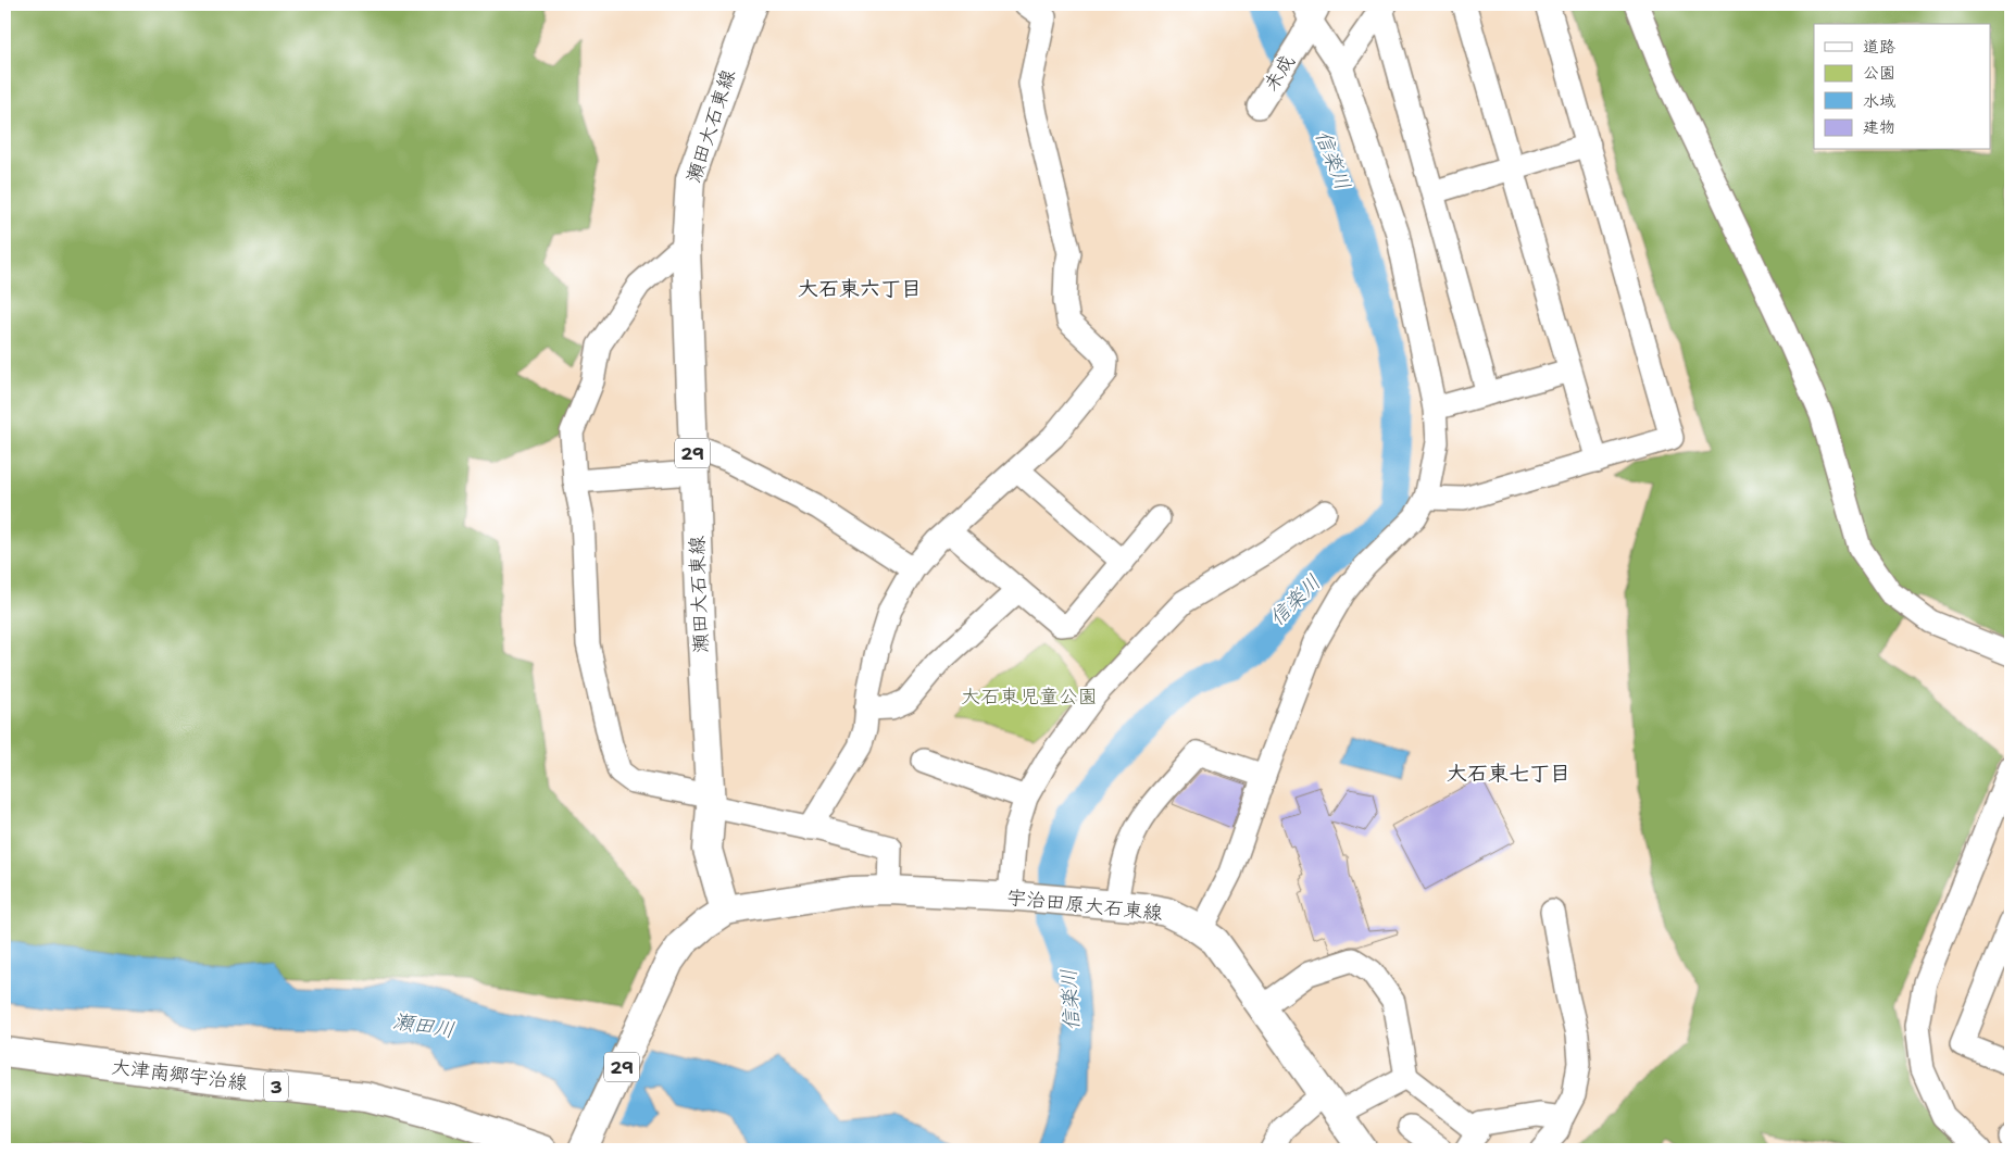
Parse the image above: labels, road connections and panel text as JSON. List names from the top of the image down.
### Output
{
  "streets": {
    "main road": [
      "瀬田大石東線",
      "29",
      "宇治田原大石東線",
      "大津南郷宇治線",
      "3"
    ],
    "street": ["未成"]
  },
  "crossings": [
    ["瀬田大石東線", "29"],
    ["瀬田大石東線", "宇治田原大石東線"],
    ["29", "宇治田原大石東線"]
  ],
  "districts": ["大石東六丁目", "大石東七丁目"],
  "water": ["信楽川", "瀬田川"],
  "parks": ["大石東児童公園"],
  "legend": [
    "道路",
    "公園",
    "水域",
    "建物"
  ]
}
